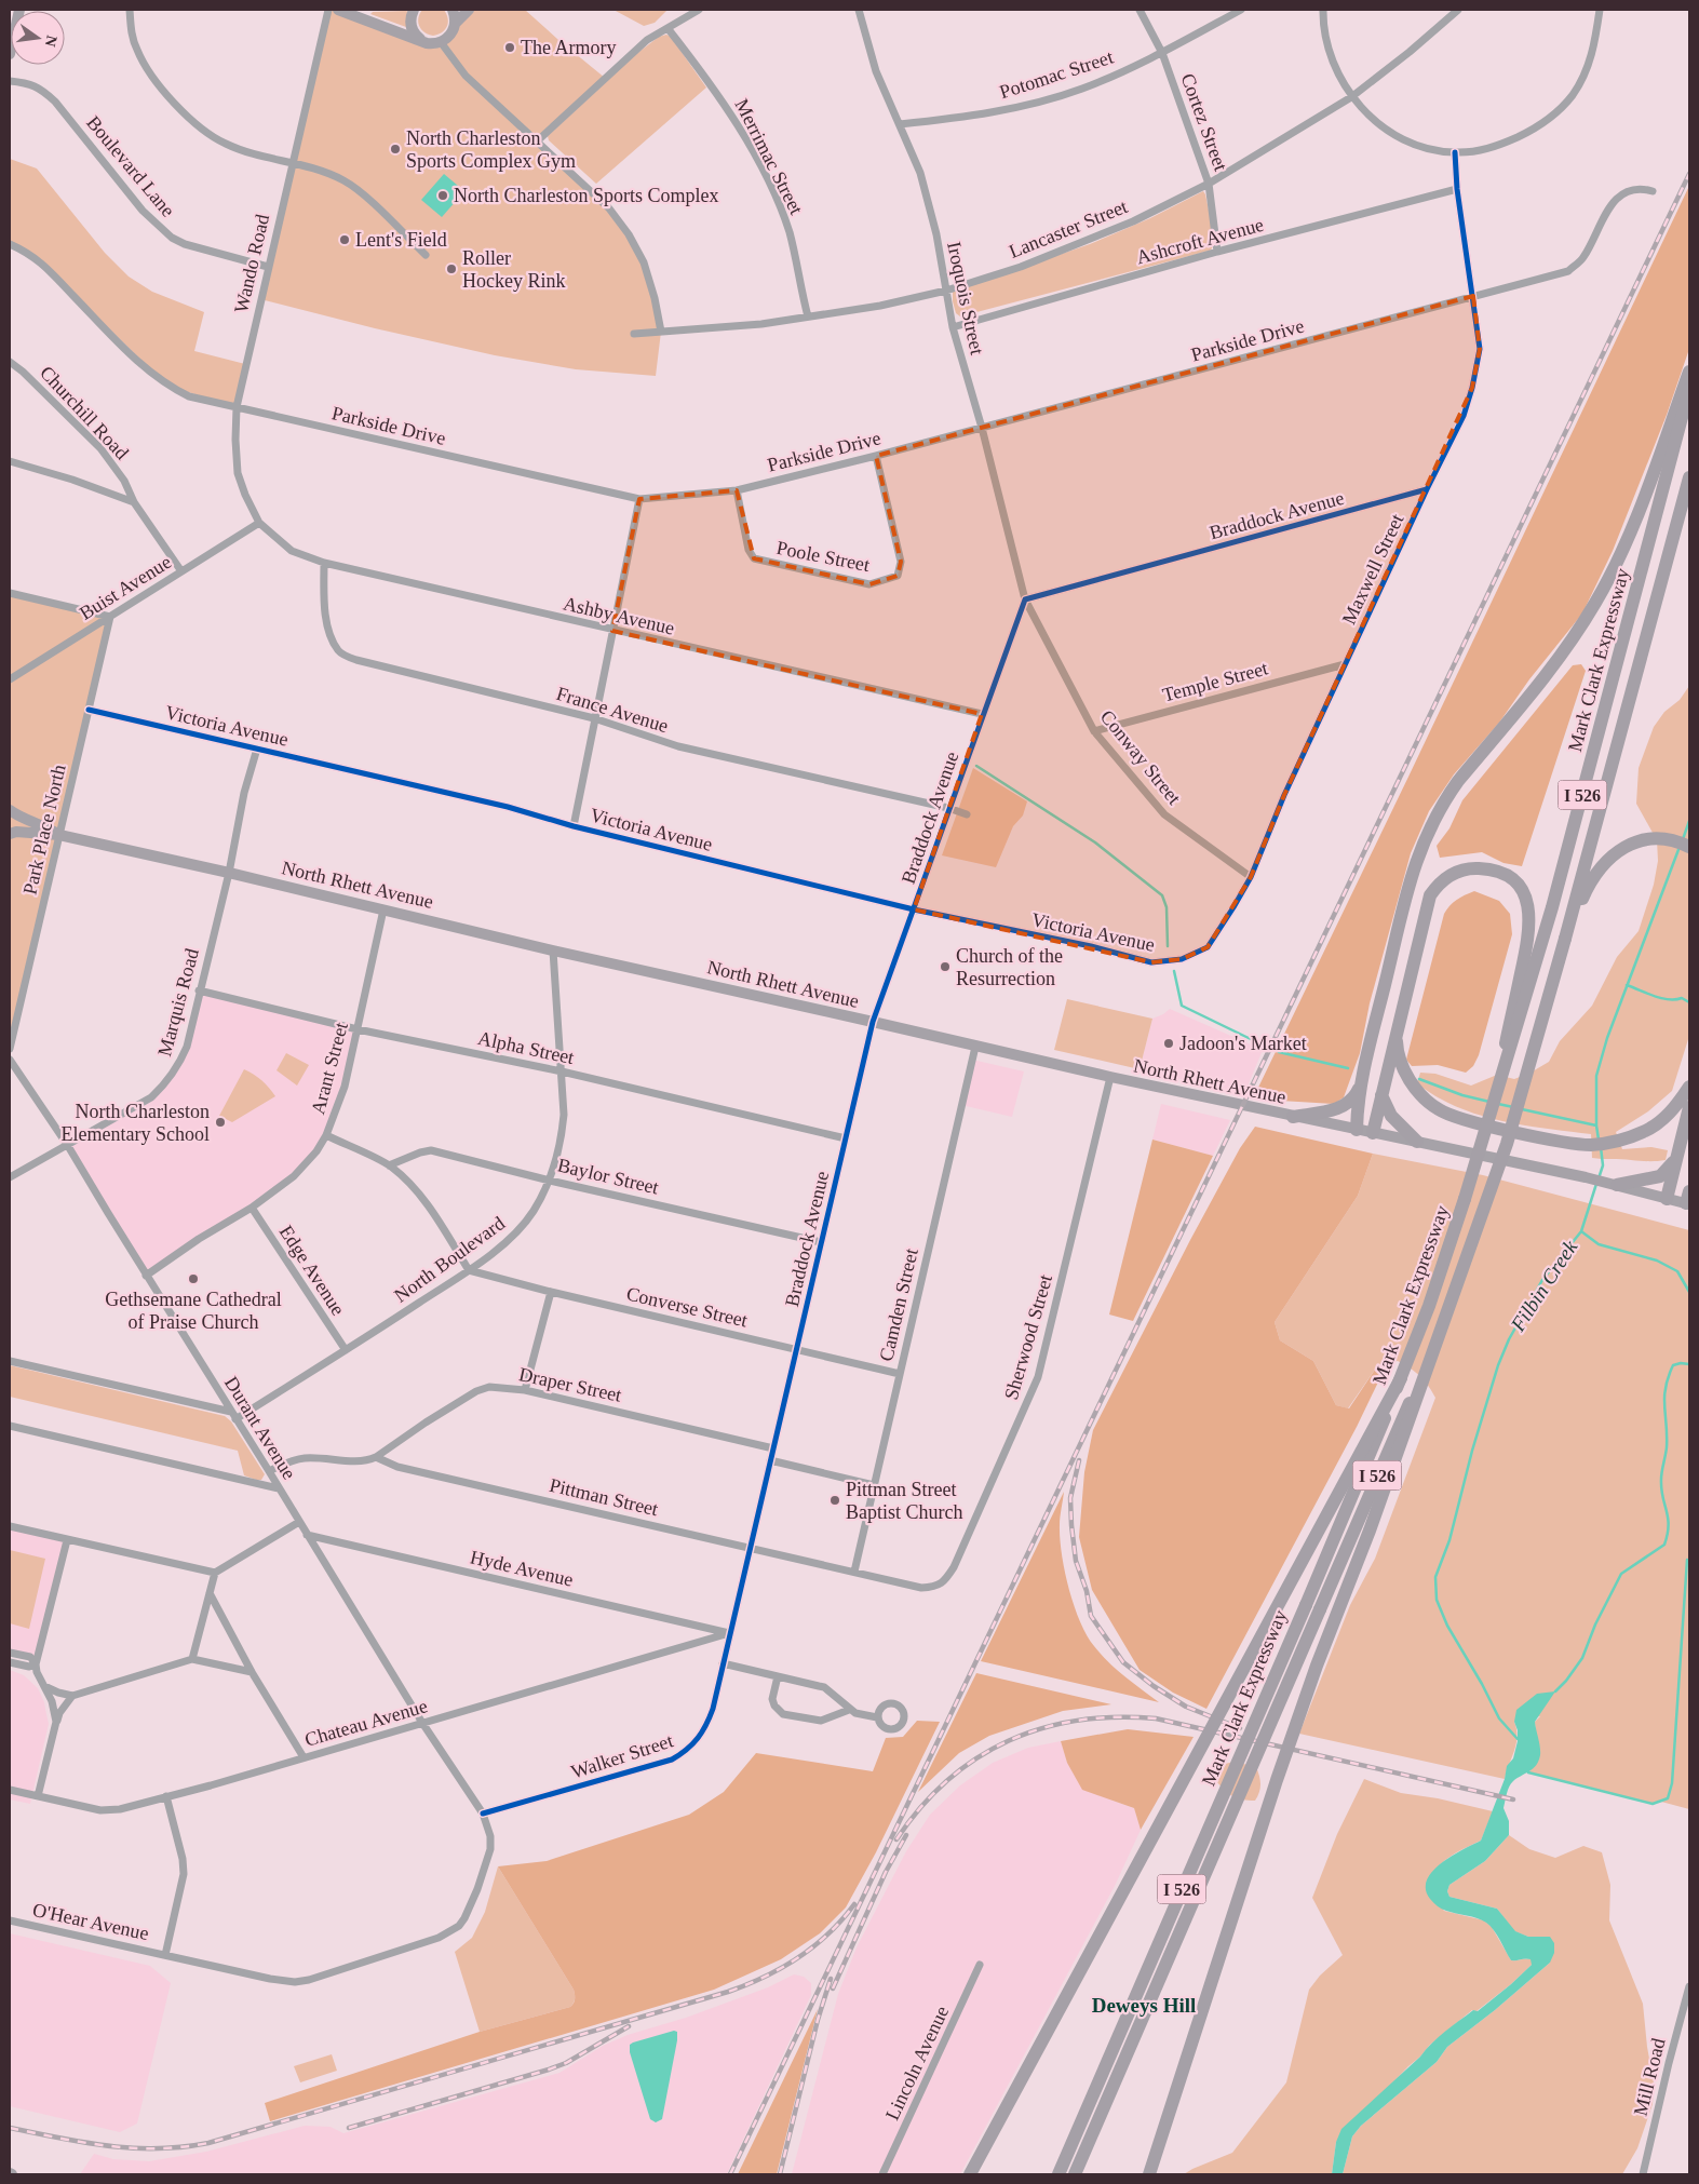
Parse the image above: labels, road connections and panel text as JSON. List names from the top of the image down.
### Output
{
  "streets": {
    "highway": ["Mark Clark Expressway", "I 526"],
    "main road": ["North Rhett Avenue"],
    "street": [
      "Potomac Street",
      "Cortez Street",
      "Merrimac Street",
      "Boulevard Lane",
      "Lancaster Street",
      "Ashcroft Avenue",
      "Wando Road",
      "Iroquois Street",
      "Parkside Drive",
      "Churchill Road",
      "Braddock Avenue",
      "Poole Street",
      "Maxwell Street",
      "Buist Avenue",
      "Ashby Avenue",
      "Temple Street",
      "France Avenue",
      "Victoria Avenue",
      "Conway Street",
      "Park Place North",
      "Marquis Road",
      "Alpha Street",
      "Arant Street",
      "Baylor Street",
      "North Boulevard",
      "Edge Avenue",
      "Camden Street",
      "Converse Street",
      "Sherwood Street",
      "Draper Street",
      "Durant Avenue",
      "Pittman Street",
      "Hyde Avenue",
      "Chateau Avenue",
      "Walker Street",
      "O'Hear Avenue",
      "Lincoln Avenue",
      "Mill Road"
    ]
  },
  "crossings": [
    ["Potomac Street", "Cortez Street"],
    ["Potomac Street", "Iroquois Street"],
    ["Cortez Street", "Lancaster Street"],
    ["Cortez Street", "Ashcroft Avenue"],
    ["Merrimac Street", "Lancaster Street"],
    ["Boulevard Lane", "Wando Road"],
    ["Lancaster Street", "Iroquois Street"],
    ["Ashcroft Avenue", "Iroquois Street"],
    ["Ashcroft Avenue", "Maxwell Street"],
    ["Wando Road", "Parkside Drive"],
    ["Wando Road", "Buist Avenue"],
    ["Wando Road", "Ashby Avenue"],
    ["Iroquois Street", "Parkside Drive"],
    ["Iroquois Street", "Braddock Avenue"],
    ["Iroquois Street", "Conway Street"],
    ["Parkside Drive", "Poole Street"],
    ["Parkside Drive", "Maxwell Street"],
    ["Churchill Road", "Buist Avenue"],
    ["Braddock Avenue", "Maxwell Street"],
    ["Braddock Avenue", "Ashby Avenue"],
    ["Braddock Avenue", "France Avenue"],
    ["Braddock Avenue", "Victoria Avenue"],
    ["Braddock Avenue", "Conway Street"],
    ["Braddock Avenue", "North Rhett Avenue"],
    ["Braddock Avenue", "Alpha Street"],
    ["Braddock Avenue", "Baylor Street"],
    ["Braddock Avenue", "Converse Street"],
    ["Braddock Avenue", "Draper Street"],
    ["Braddock Avenue", "Pittman Street"],
    ["Braddock Avenue", "Walker Street"],
    ["Maxwell Street", "Temple Street"],
    ["Maxwell Street", "Victoria Avenue"],
    ["Maxwell Street", "Conway Street"],
    ["Buist Avenue", "Ashby Avenue"],
    ["Buist Avenue", "Park Place North"],
    ["Ashby Avenue", "France Avenue"],
    ["Temple Street", "Conway Street"],
    ["Victoria Avenue", "Park Place North"],
    ["Victoria Avenue", "Marquis Road"],
    ["Park Place North", "North Rhett Avenue"],
    ["North Rhett Avenue", "Marquis Road"],
    ["North Rhett Avenue", "Arant Street"],
    ["North Rhett Avenue", "North Boulevard"],
    ["North Rhett Avenue", "Camden Street"],
    ["North Rhett Avenue", "Sherwood Street"],
    ["Marquis Road", "Alpha Street"],
    ["Marquis Road", "Durant Avenue"],
    ["Alpha Street", "Arant Street"],
    ["Alpha Street", "North Boulevard"],
    ["Arant Street", "Edge Avenue"],
    ["Arant Street", "Durant Avenue"],
    ["Baylor Street", "North Boulevard"],
    ["North Boulevard", "Edge Avenue"],
    ["North Boulevard", "Converse Street"],
    ["North Boulevard", "Durant Avenue"],
    ["Camden Street", "Converse Street"],
    ["Camden Street", "Pittman Street"],
    ["Sherwood Street", "Pittman Street"],
    ["Draper Street", "Pittman Street"],
    ["Durant Avenue", "Hyde Avenue"],
    ["Durant Avenue", "Chateau Avenue"],
    ["Durant Avenue", "Walker Street"],
    ["Durant Avenue", "O'Hear Avenue"],
    ["Hyde Avenue", "Chateau Avenue"],
    ["Hyde Avenue", "Walker Street"],
    ["Chateau Avenue", "Walker Street"],
    ["Walker Street", "O'Hear Avenue"]
  ],
  "districts": ["Deweys Hill"],
  "water": ["Filbin Creek"],
  "places": [
    "The Armory",
    "North Charleston Sports Complex Gym",
    "North Charleston Sports Complex",
    "Lent's Field",
    "Roller Hockey Rink",
    "Church of the Resurrection",
    "Jadoon's Market",
    "North Charleston Elementary School",
    "Gethsemane Cathedral of Praise Church",
    "Pittman Street Baptist Church"
  ],
  "north": "right"
}
